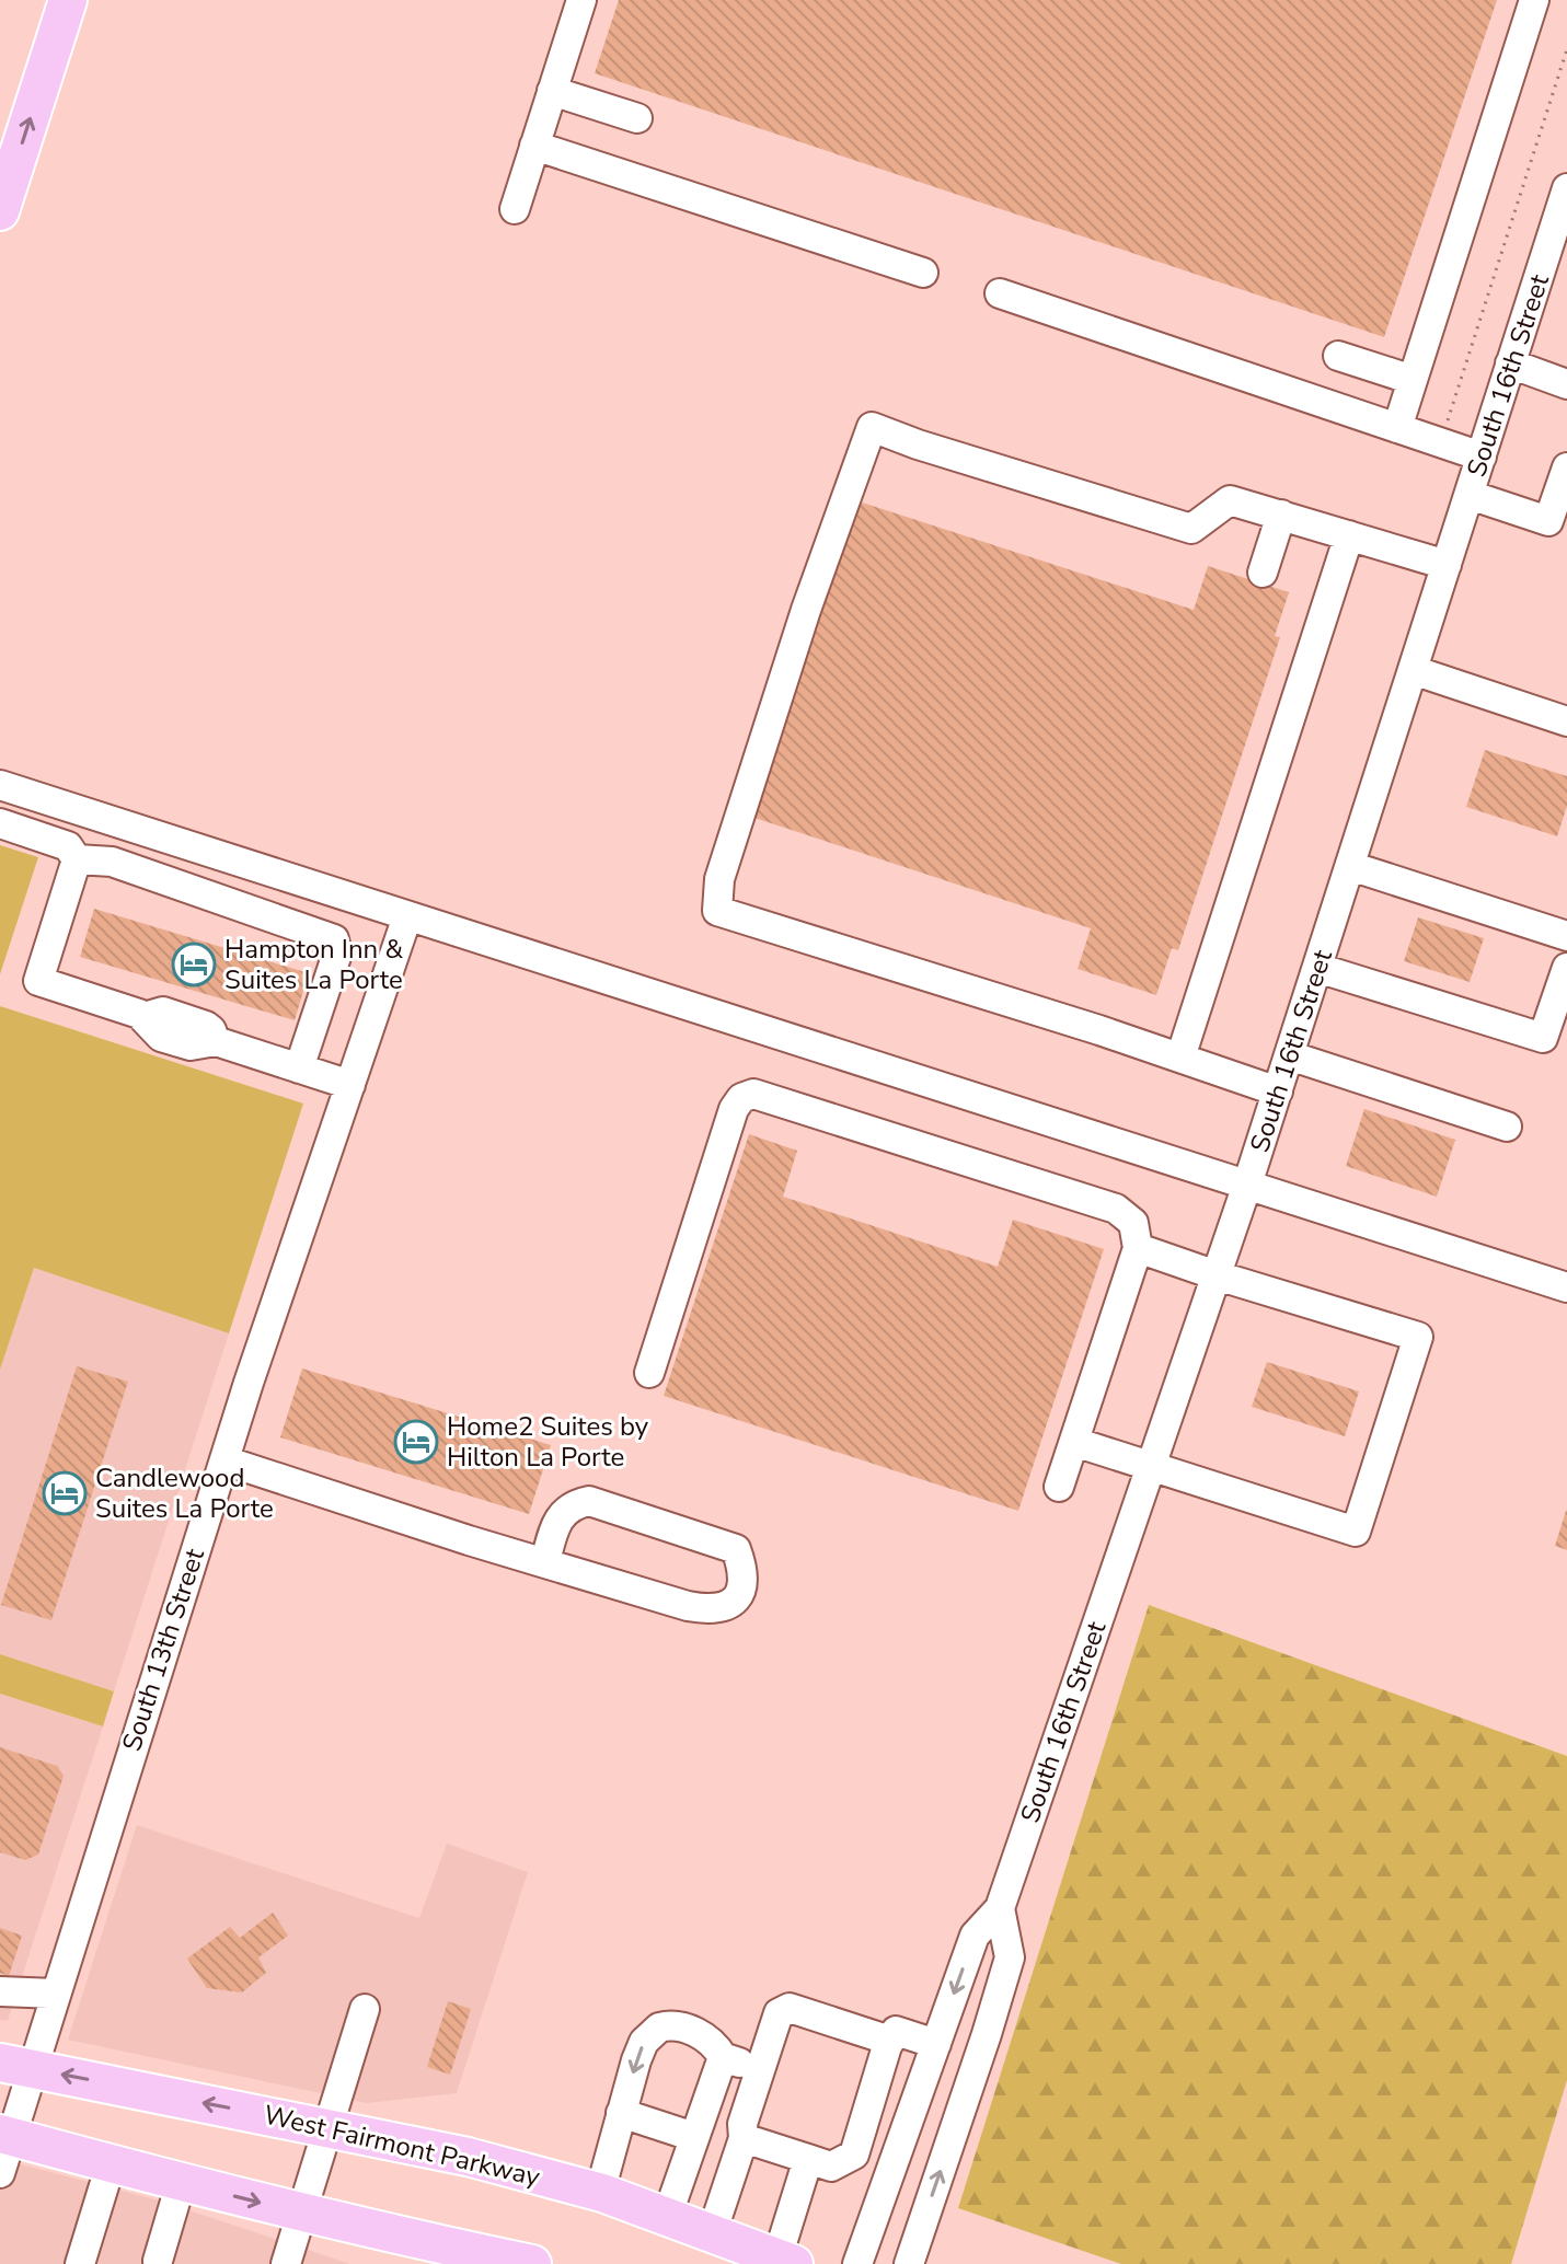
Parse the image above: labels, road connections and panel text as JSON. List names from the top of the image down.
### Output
{
  "streets": {
    "main road": ["West Fairmont Parkway"],
    "street": ["South 16th Street", "South 13th Street"]
  },
  "crossings": [
    ["South 13th Street", "West Fairmont Parkway"]
  ],
  "places": {
    "hotel": ["Hampton Inn & Suites La Porte", "Home2 Suites by Hilton La Porte", "Candlewood Suites La Porte"]
  }
}
